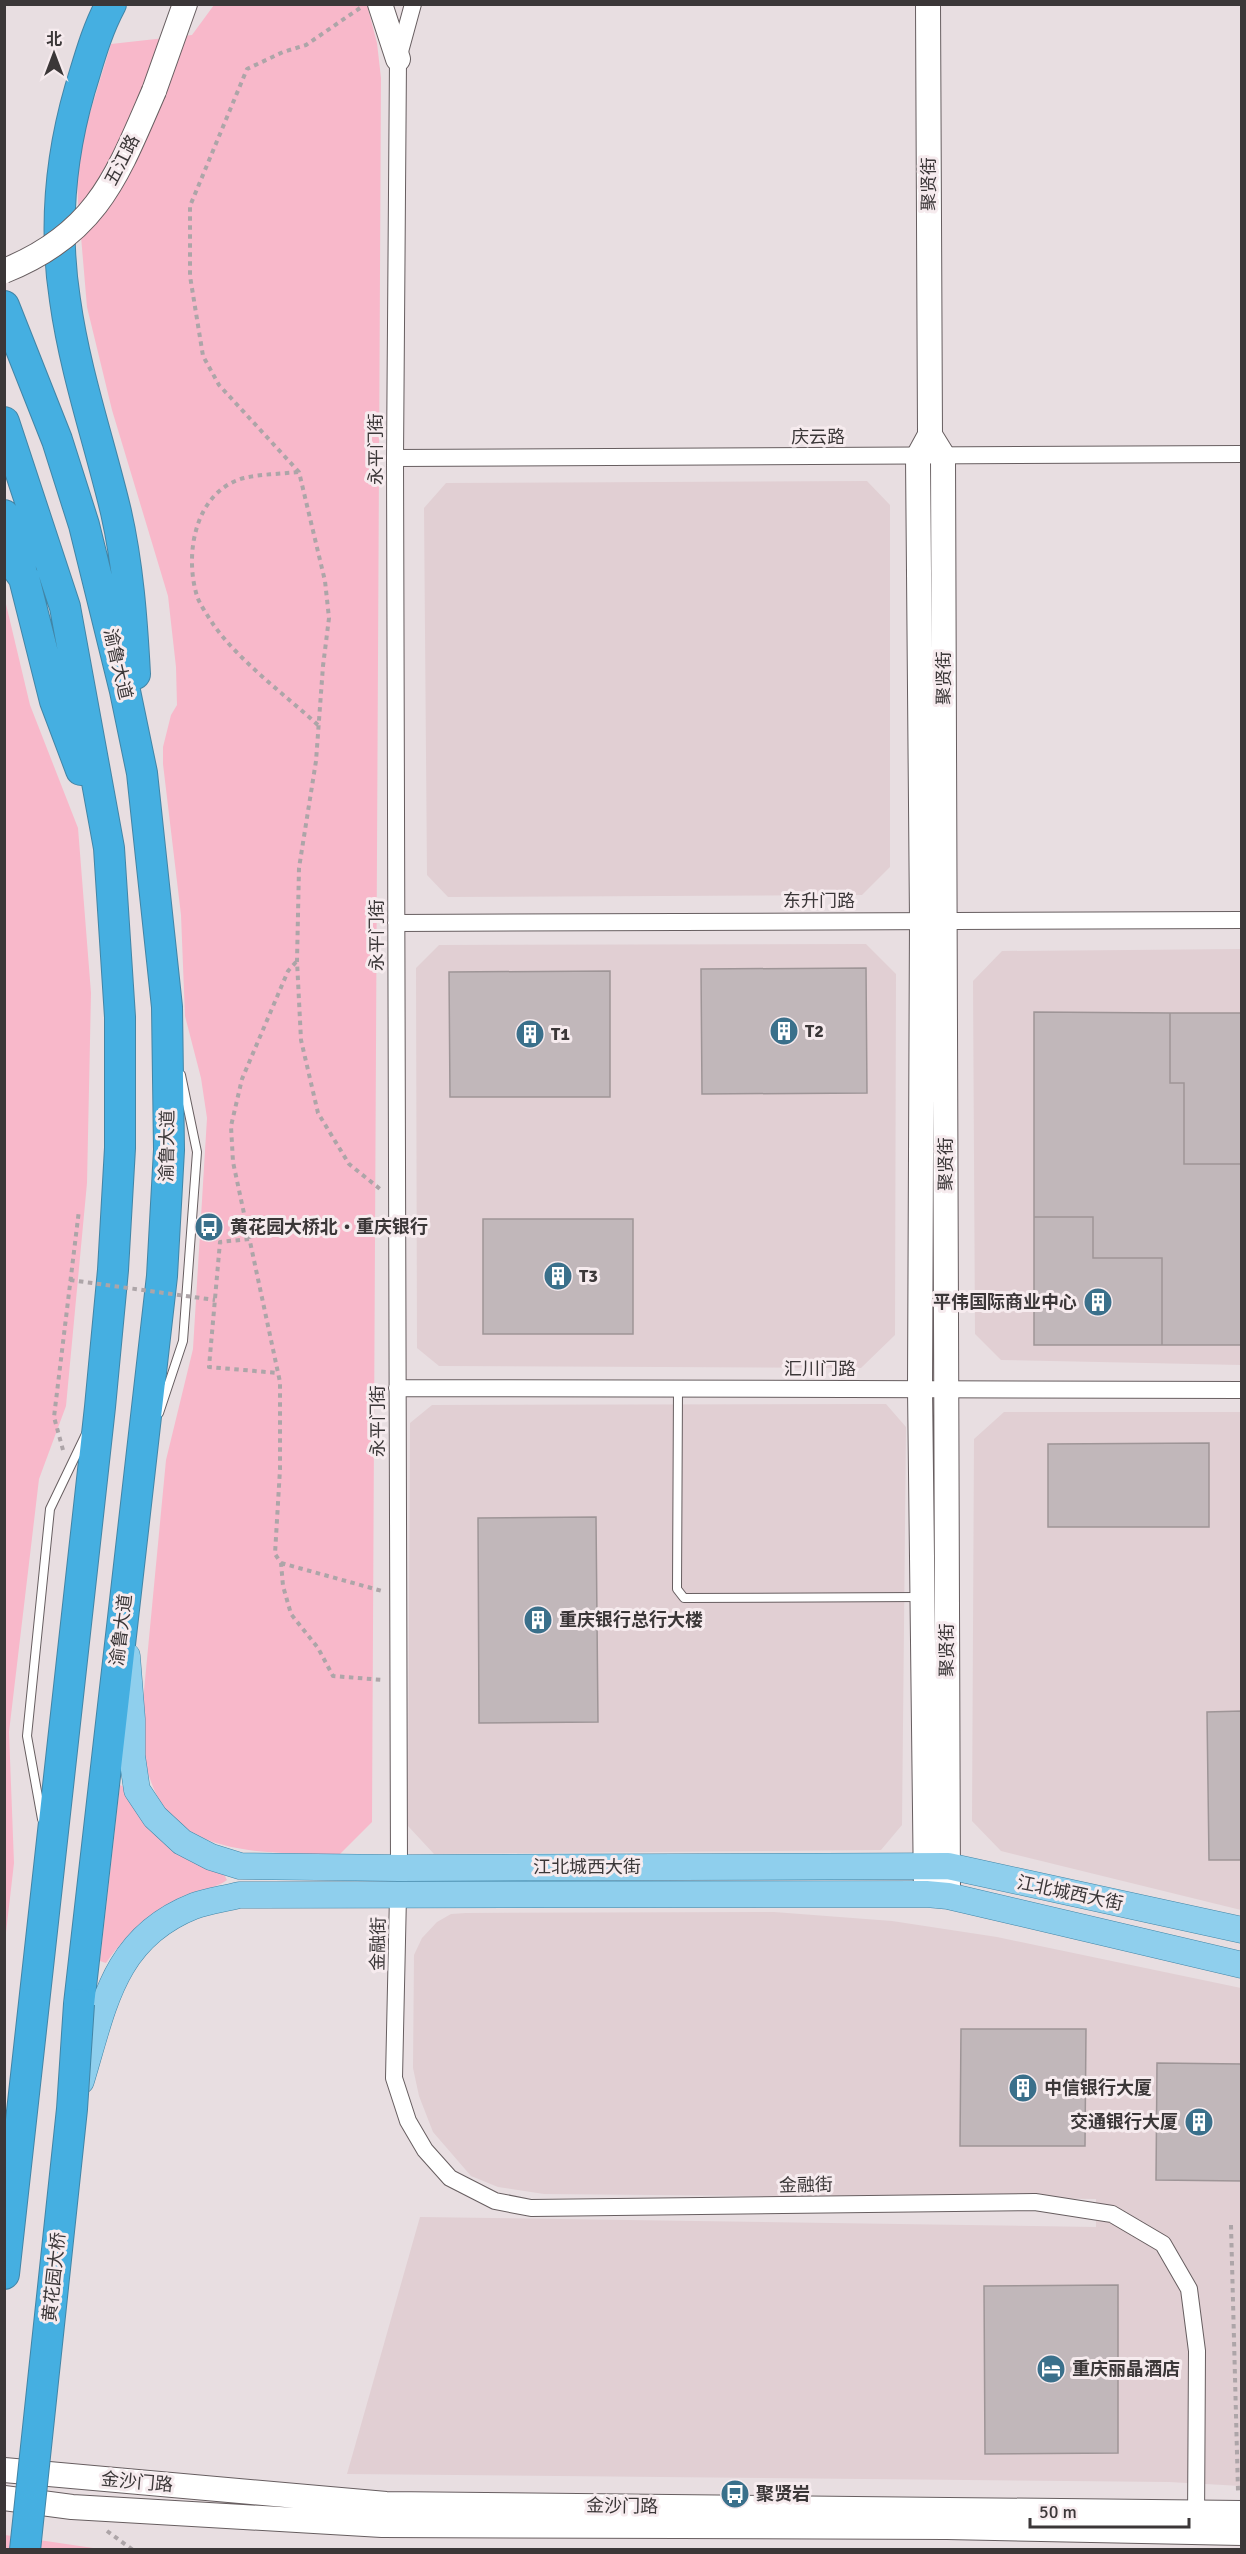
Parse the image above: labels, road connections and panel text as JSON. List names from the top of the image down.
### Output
{
  "streets": {
    "highway": ["渝鲁大道", "黄花园大桥"],
    "main road": ["江北城西大街"],
    "street": [
      "五江路",
      "聚贤街",
      "庆云路",
      "永平门街",
      "东升门路",
      "汇川门路",
      "金融街",
      "金沙门路"
    ]
  },
  "crossings": [
    ["聚贤街", "庆云路"],
    ["聚贤街", "东升门路"],
    ["聚贤街", "汇川门路"],
    ["聚贤街", "江北城西大街"],
    ["庆云路", "永平门街"],
    ["永平门街", "东升门路"],
    ["永平门街", "汇川门路"],
    ["永平门街", "江北城西大街"],
    ["渝鲁大道", "江北城西大街"],
    ["渝鲁大道", "黄花园大桥"],
    ["江北城西大街", "金融街"],
    ["江北城西大街", "黄花园大桥"],
    ["金融街", "金沙门路"]
  ],
  "places": {
    "building": [
      "T2",
      "T1",
      "T3",
      "平伟国际商业中心",
      "重庆银行总行大楼",
      "中信银行大厦",
      "交通银行大厦"
    ],
    "bus stop": ["黄花园大桥北‧重庆银行", "聚贤岩"],
    "hotel": ["重庆丽晶酒店"]
  },
  "scale_bar": "50 m",
  "north": "top"
}
